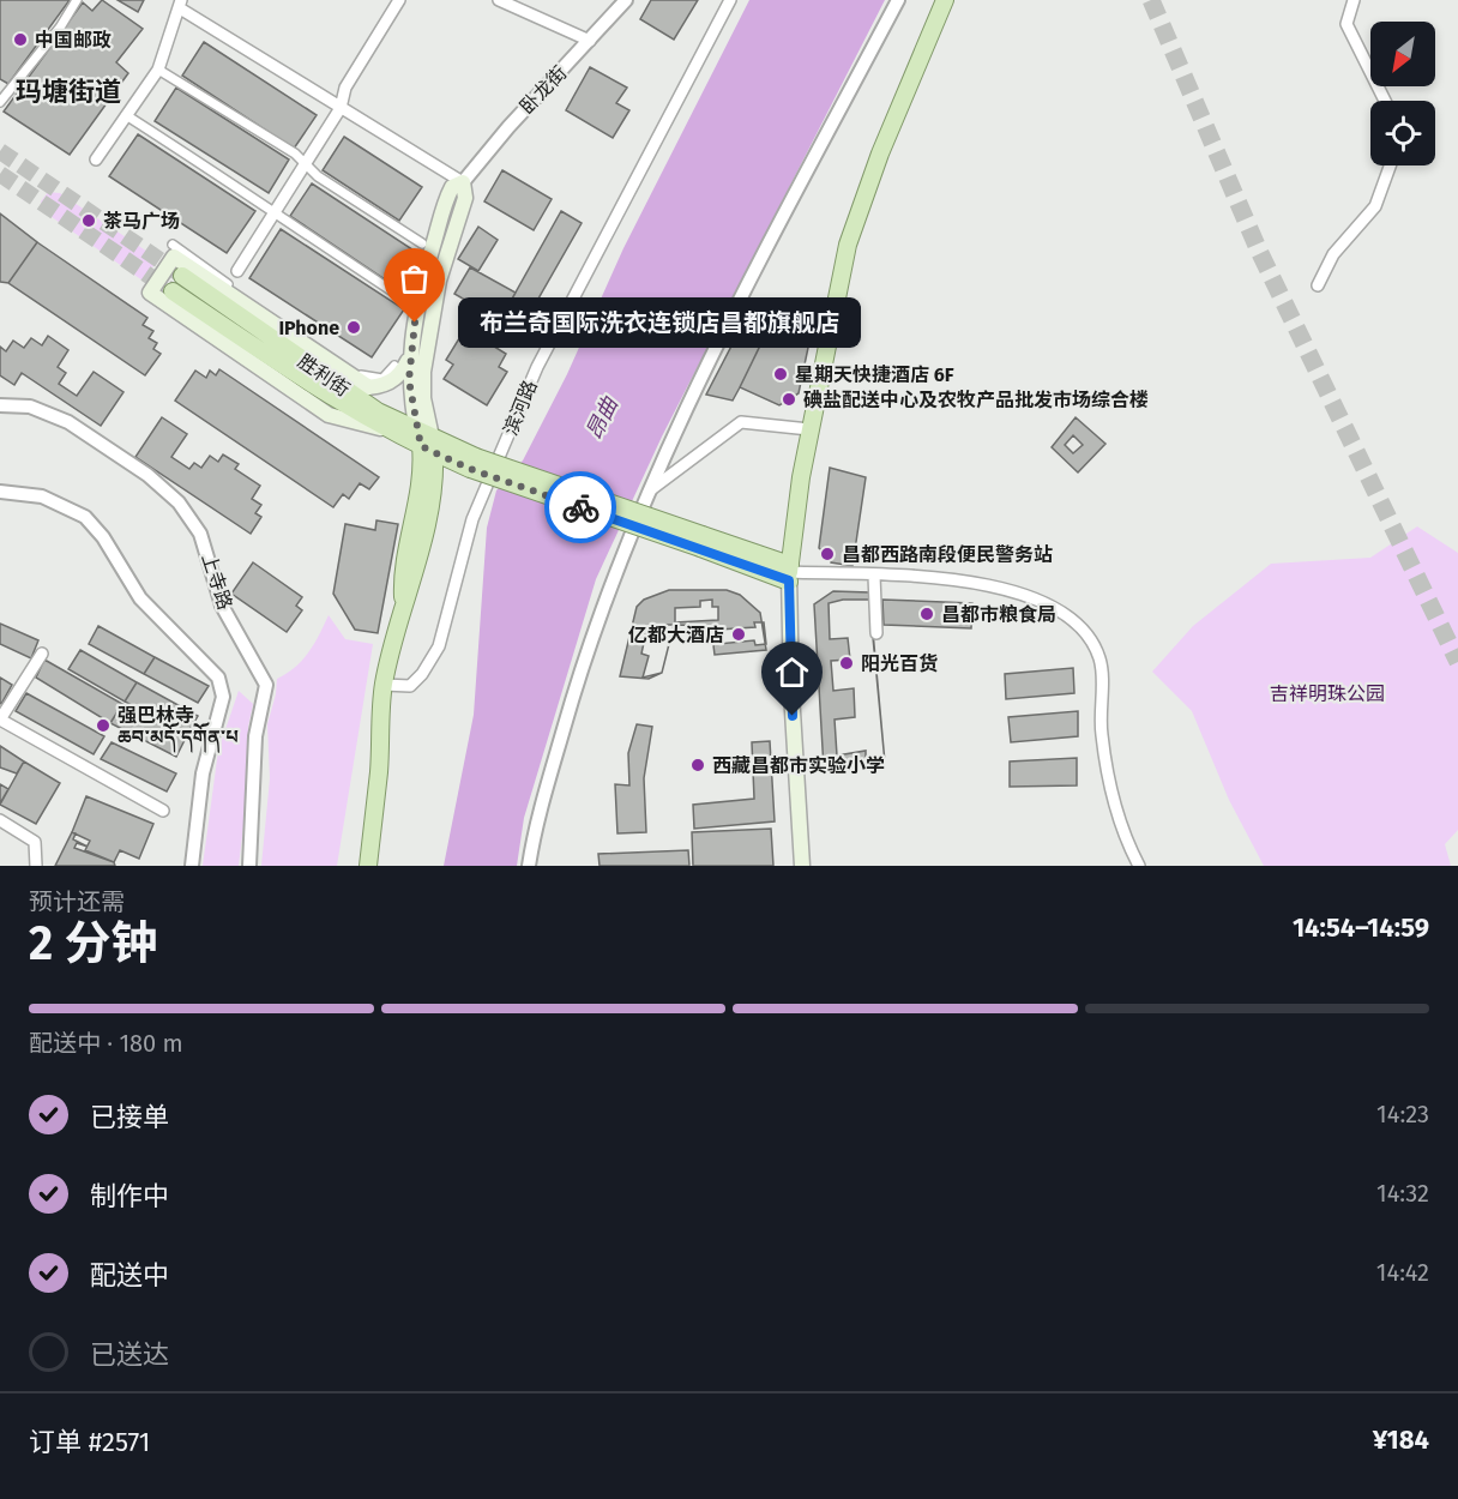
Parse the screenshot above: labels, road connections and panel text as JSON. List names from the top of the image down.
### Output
{
  "streets": {
    "main road": ["卧龙街", "胜利街"],
    "street": ["滨河路", "上寺路"]
  },
  "crossings": [
    ["卧龙街", "胜利街"]
  ],
  "districts": ["玛塘街道"],
  "water": ["昂曲"],
  "parks": ["吉祥明珠公园"],
  "places": [
    "中国邮政",
    "茶马广场",
    "布兰奇国际洗衣连锁店昌都旗舰店",
    "IPhone",
    "星期天快捷酒店 6F",
    "碘盐配送中心及农牧产品批发市场综合楼",
    "昌都西路南段便民警务站",
    "昌都市粮食局",
    "亿都大酒店",
    "阳光百货",
    "强巴林寺 ཆབ་མདོ་དགོན་པ",
    "西藏昌都市实验小学"
  ],
  "north": "bottom left",
  "page": {
    "bubble": "布兰奇国际洗衣连锁店昌都旗舰店",
    "heading": ["2 分钟", "预计还需", "14:54–14:59"],
    "panel": ["订单 #2571", "¥184"],
    "bar": "配送中 · 180 m",
    "list": [
      ["已接单", "14:23"],
      ["制作中", "14:32"],
      ["配送中", "14:42"],
      "已送达"
    ]
  }
}
